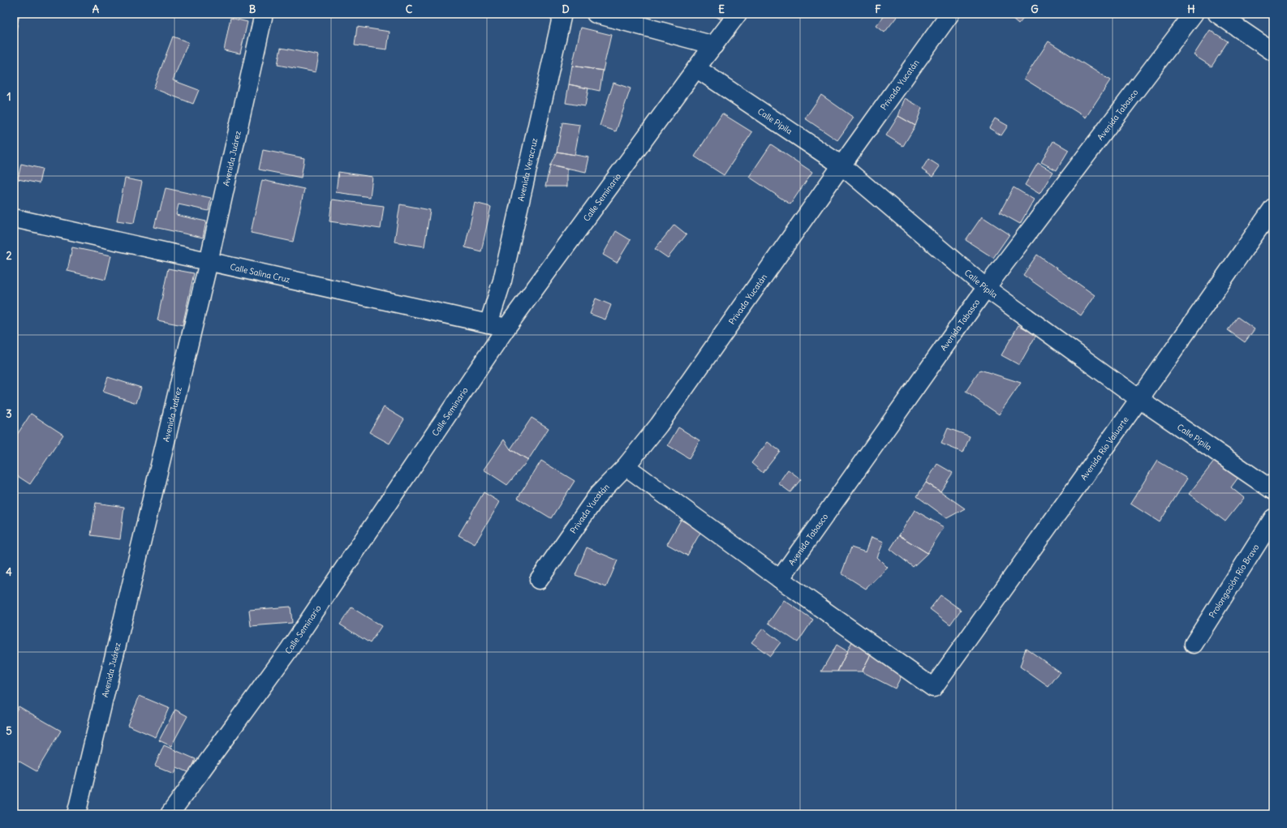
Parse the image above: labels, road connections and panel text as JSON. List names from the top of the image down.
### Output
{
  "streets": {
    "street": [
      "Privada Yucatán",
      "Avenida Tabasco",
      "Calle Pípila",
      "Avenida Juárez",
      "Avenida Veracruz",
      "Calle Seminario",
      "Calle Salina Cruz",
      "Avenida Río Valuarte",
      "Prolongación Río Bravo"
    ]
  },
  "crossings": [
    ["Privada Yucatán", "Calle Pípila"],
    ["Avenida Tabasco", "Calle Pípila"],
    ["Avenida Tabasco", "Avenida Río Valuarte"],
    ["Calle Pípila", "Calle Seminario"],
    ["Calle Pípila", "Avenida Río Valuarte"],
    ["Avenida Juárez", "Calle Salina Cruz"],
    ["Avenida Veracruz", "Calle Salina Cruz"],
    ["Calle Seminario", "Calle Salina Cruz"]
  ],
  "grid": {
    "columns": [
      "A",
      "B",
      "C",
      "D",
      "E",
      "F",
      "G",
      "H"
    ],
    "rows": [
      "1",
      "2",
      "3",
      "4",
      "5"
    ]
  }
}
